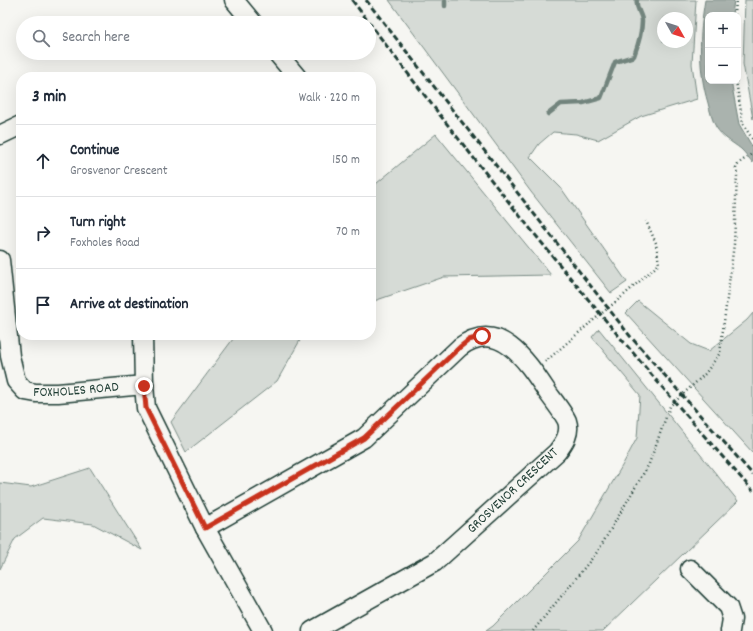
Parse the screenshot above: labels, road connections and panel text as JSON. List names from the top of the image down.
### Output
{
  "streets": {
    "street": ["FOXHOLES ROAD", "GROSVENOR CRESCENT"]
  },
  "north": "bottom right",
  "page": {
    "map_buttons": ["+", "−"],
    "search": "Search here",
    "heading": ["3 min", "Walk · 220 m"],
    "list": [
      ["Continue", "Grosvenor Crescent", "150 m"],
      ["Turn right", "Foxholes Road", "70 m"],
      "Arrive at destination"
    ]
  }
}
